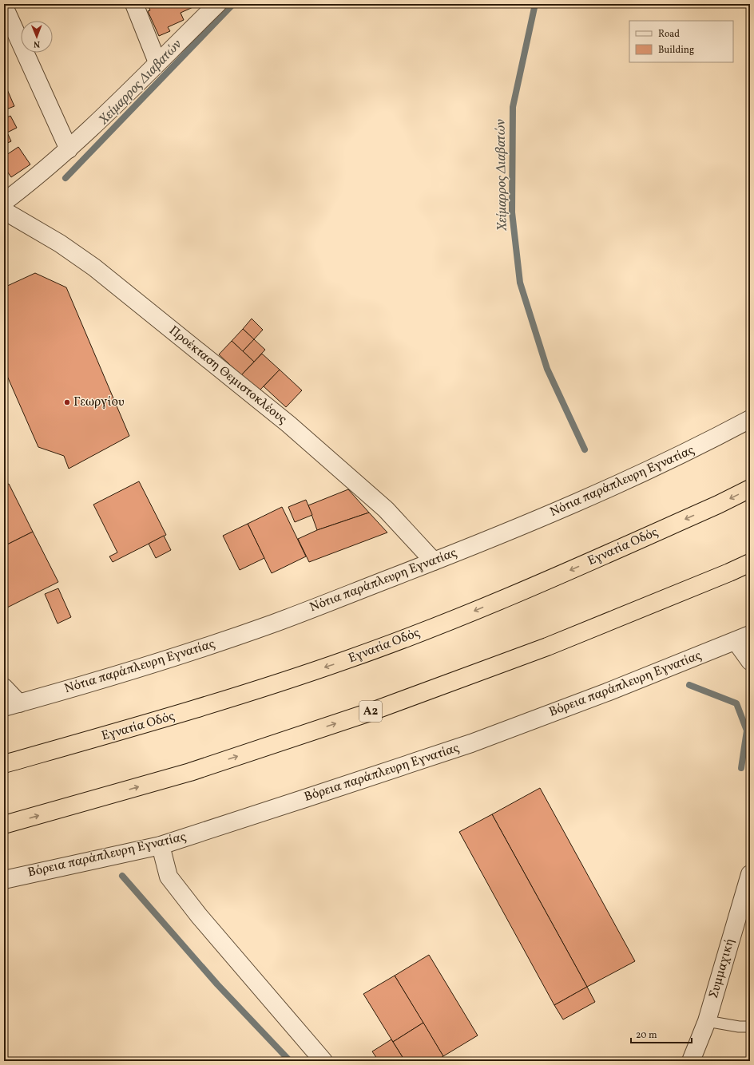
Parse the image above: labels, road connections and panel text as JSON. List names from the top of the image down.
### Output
{
  "streets": {
    "highway": ["Εγνατία Οδός", "Α2"],
    "street": [
      "Προέκταση Θεμιστοκλέους",
      "Νότια παράπλευρη Εγνατίας",
      "Βόρεια παράπλευρη Εγνατίας",
      "Συμμαχική"
    ]
  },
  "crossings": [
    ["Προέκταση Θεμιστοκλέους", "Νότια παράπλευρη Εγνατίας"]
  ],
  "water": ["Χείμαρρος Διαβατών"],
  "places": ["Γεωργίου"],
  "legend": ["Road", "Building"],
  "scale_bar": "20 m",
  "north": "bottom"
}
